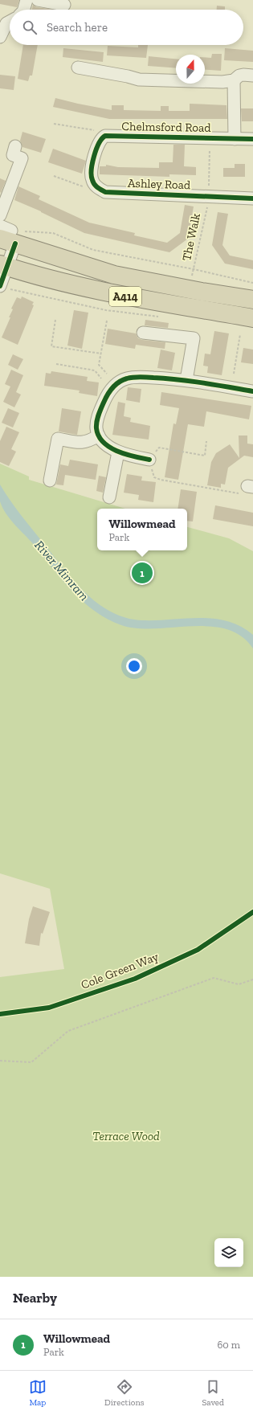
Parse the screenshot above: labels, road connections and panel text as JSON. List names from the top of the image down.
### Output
{
  "streets": {
    "highway": ["A414"],
    "street": ["Chelmsford Road", "Ashley Road"],
    "path": ["The Walk"],
    "cycle path": ["Cole Green Way"]
  },
  "crossings": [
    ["Chelmsford Road", "The Walk"],
    ["Ashley Road", "The Walk"]
  ],
  "water": ["River Mimram"],
  "parks": ["Terrace Wood"],
  "north": "top",
  "page": {
    "search": "Search here",
    "popup": ["Willowmead", "Park"],
    "pins": "1",
    "heading": "Nearby",
    "list": [
      {
        "mark": "1",
        "name": "Willowmead",
        "note": "Park",
        "value": "60 m"
      }
    ],
    "nav": ["Map", "Directions", "Saved"]
  }
}
